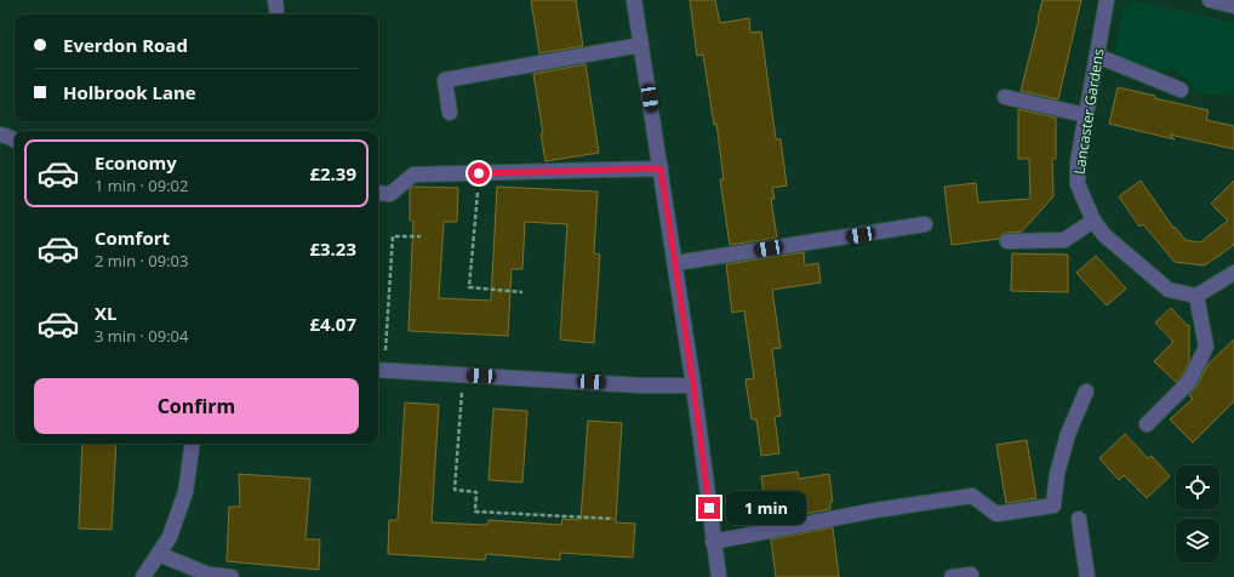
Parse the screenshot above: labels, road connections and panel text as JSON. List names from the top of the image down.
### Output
{
  "streets": {
    "street": ["Lancaster Gardens"]
  },
  "page": {
    "banner": ["Everdon Road", "Holbrook Lane"],
    "list": [
      {
        "name": "Economy",
        "note": "1 min · 09:02",
        "value": "£2.39"
      },
      {
        "name": "Comfort",
        "note": "2 min · 09:03",
        "value": "£3.23"
      },
      {
        "name": "XL",
        "note": "3 min · 09:04",
        "value": "£4.07"
      }
    ],
    "buttons": "Confirm",
    "bubble": "1 min"
  }
}
